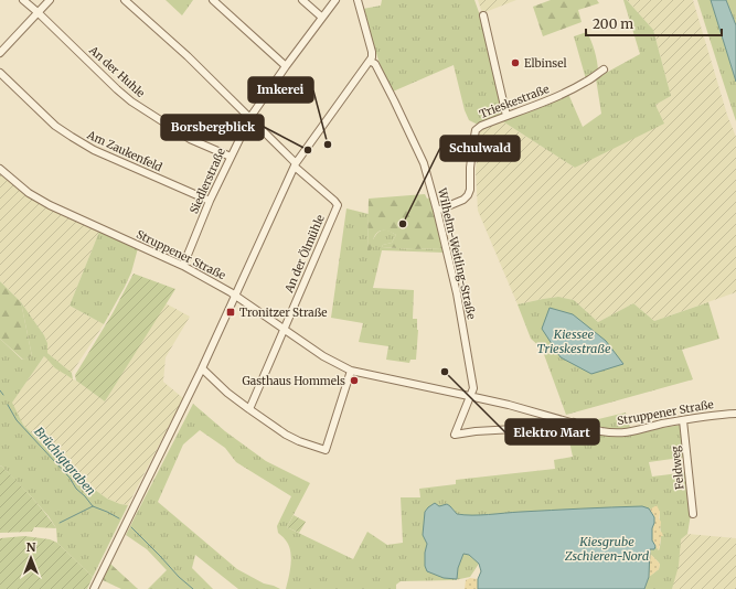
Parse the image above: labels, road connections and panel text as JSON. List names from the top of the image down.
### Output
{
  "streets": {
    "street": [
      "An der Huhle",
      "Trieskestraße",
      "Am Zaukenfeld",
      "Siedlerstraße",
      "An der Ölmühle",
      "Wilhelm-Weitling-Straße",
      "Struppener Straße",
      "Feldweg"
    ]
  },
  "crossings": [
    ["An der Huhle", "Siedlerstraße"],
    ["Trieskestraße", "Wilhelm-Weitling-Straße"],
    ["Am Zaukenfeld", "Siedlerstraße"],
    ["Siedlerstraße", "Struppener Straße"],
    ["An der Ölmühle", "Struppener Straße"],
    ["Wilhelm-Weitling-Straße", "Struppener Straße"],
    ["Struppener Straße", "Feldweg"]
  ],
  "water": ["Kiessee Trieskestraße", "Brüchigtgraben", "Kiesgrube Zschieren-Nord"],
  "places": {
    "other": [
      "Elbinsel",
      "Imkerei",
      "Borsbergblick",
      "Schulwald",
      "Elektro Mart",
      "Gasthaus Hommels"
    ],
    "transit": ["Tronitzer Straße"]
  },
  "scale_bar": "200 m",
  "north": "top"
}
